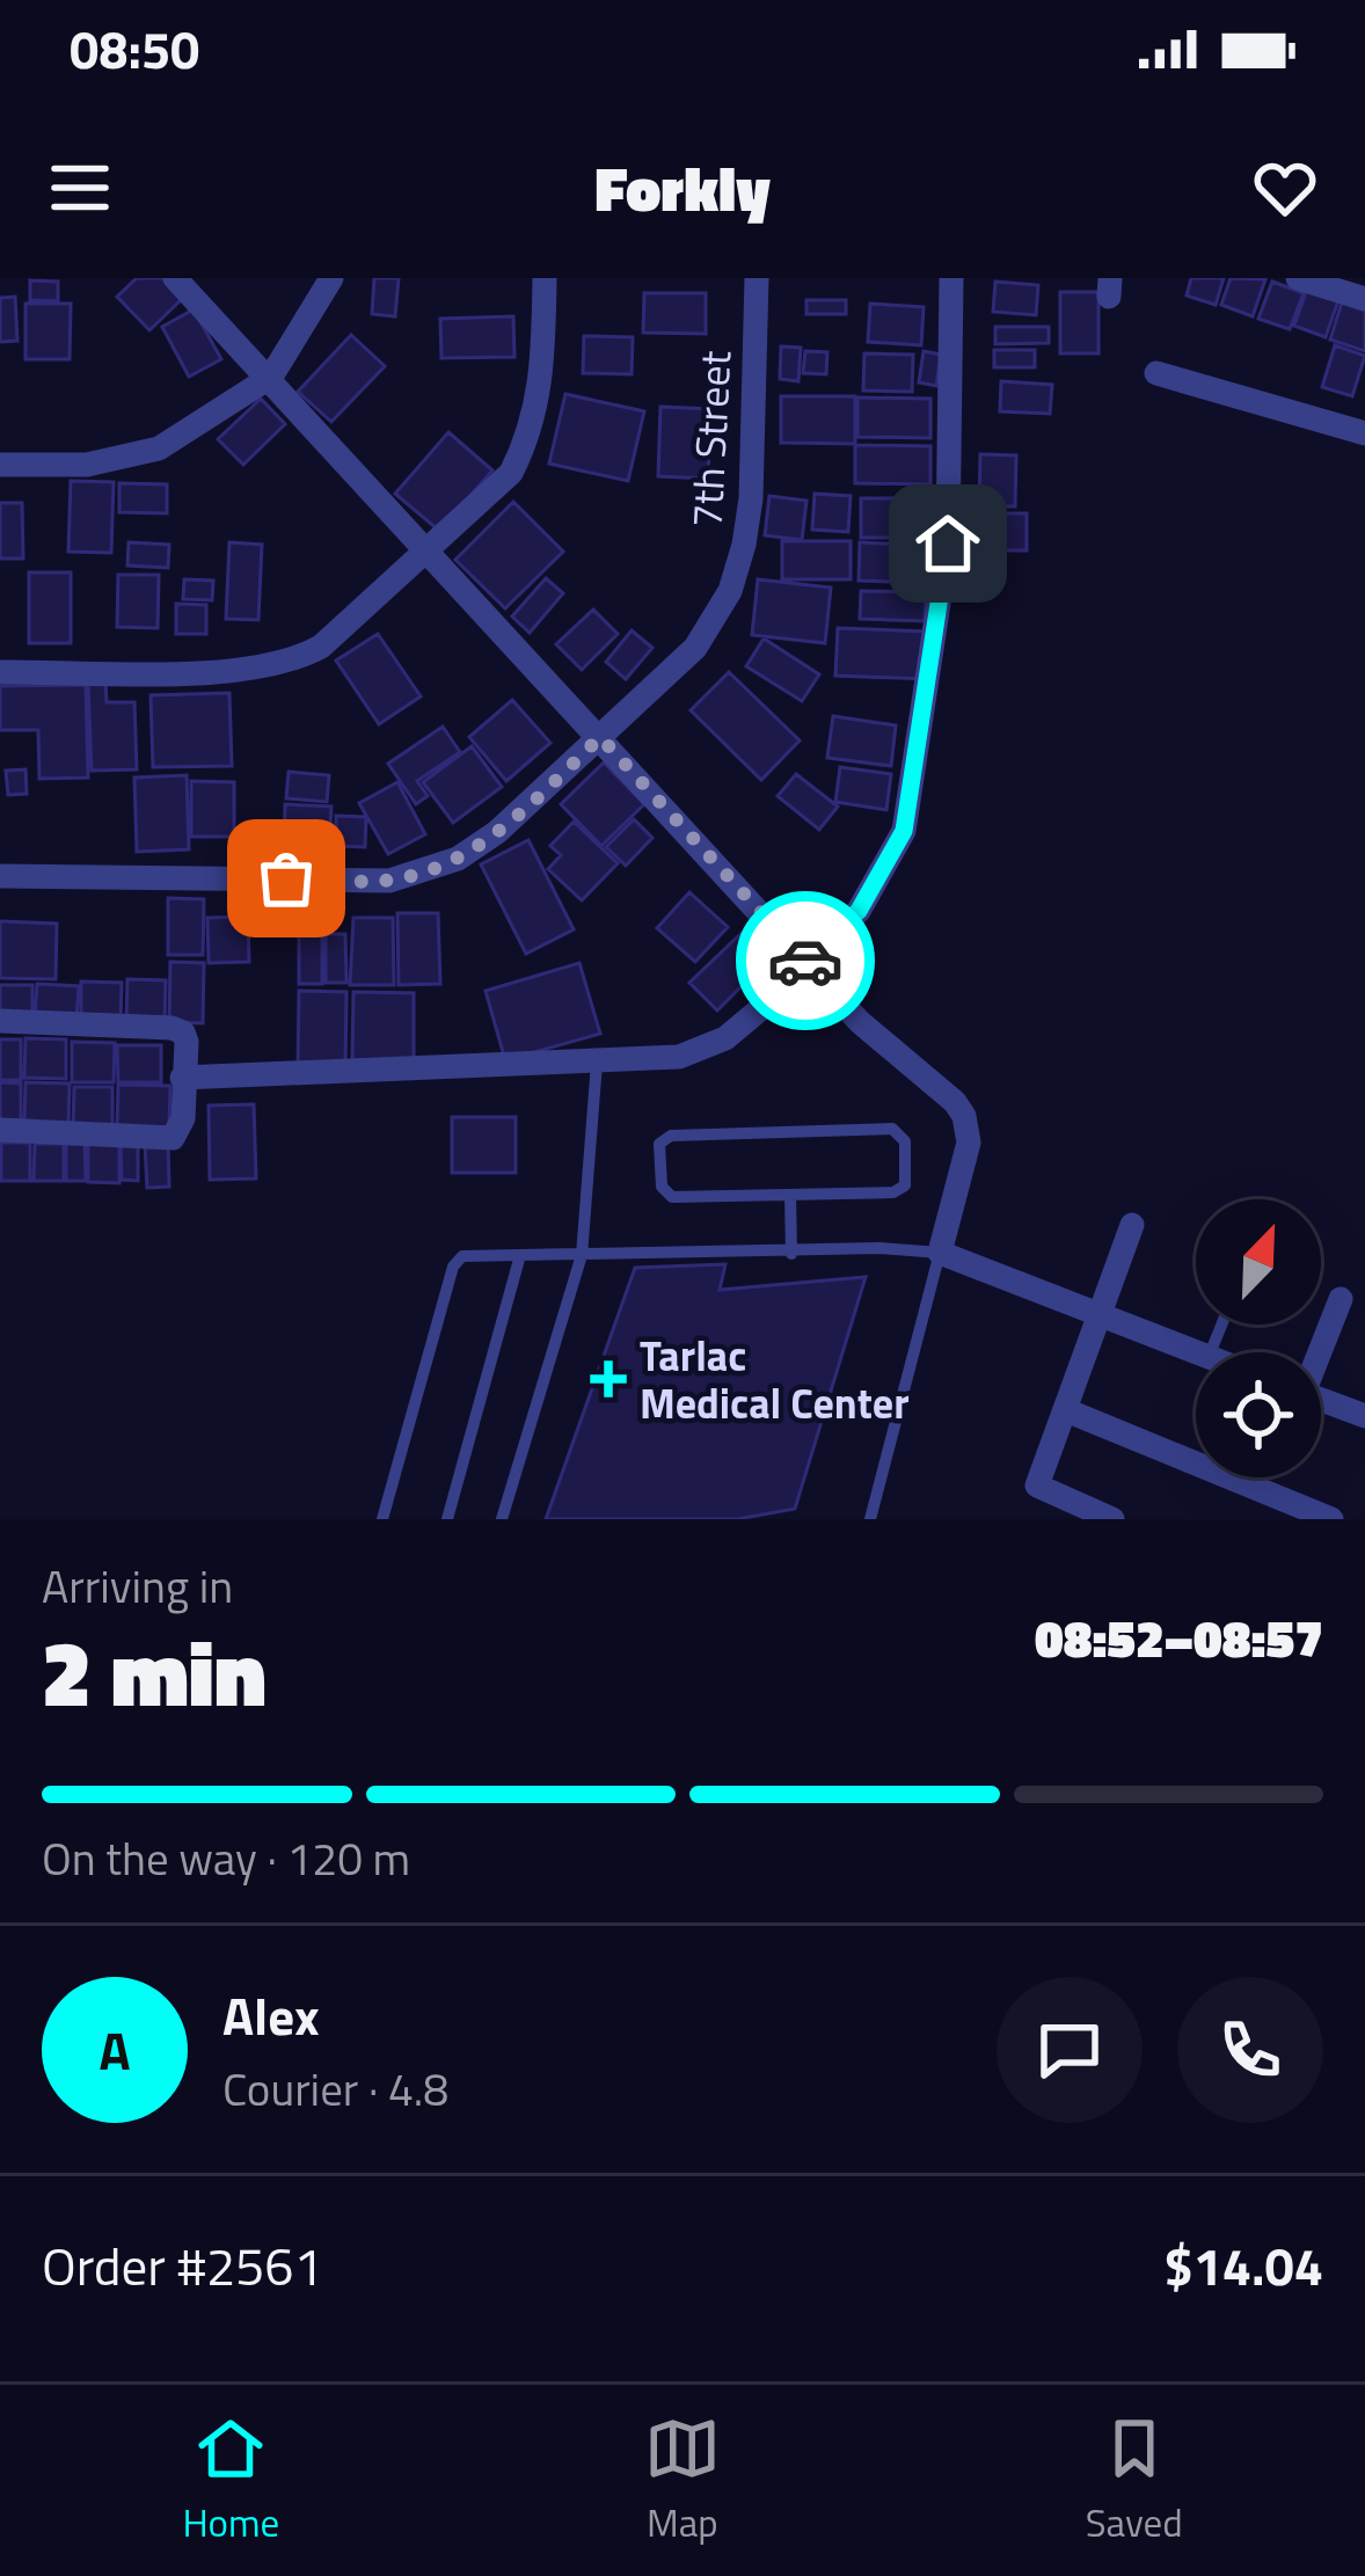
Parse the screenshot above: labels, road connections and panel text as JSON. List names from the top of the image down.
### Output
{
  "streets": {
    "street": ["7th Street"]
  },
  "places": {
    "health": ["Tarlac Medical Center"]
  },
  "north": "top right",
  "page": {
    "status": "08:50",
    "header": "Forkly",
    "heading": ["2 min", "Arriving in", "08:52–08:57"],
    "panel": [
      "Alex",
      "Courier · 4.8",
      "Order #2561",
      "$14.04"
    ],
    "bar": "On the way · 120 m",
    "round": "A",
    "tabs": ["Home", "Map", "Saved"]
  }
}
